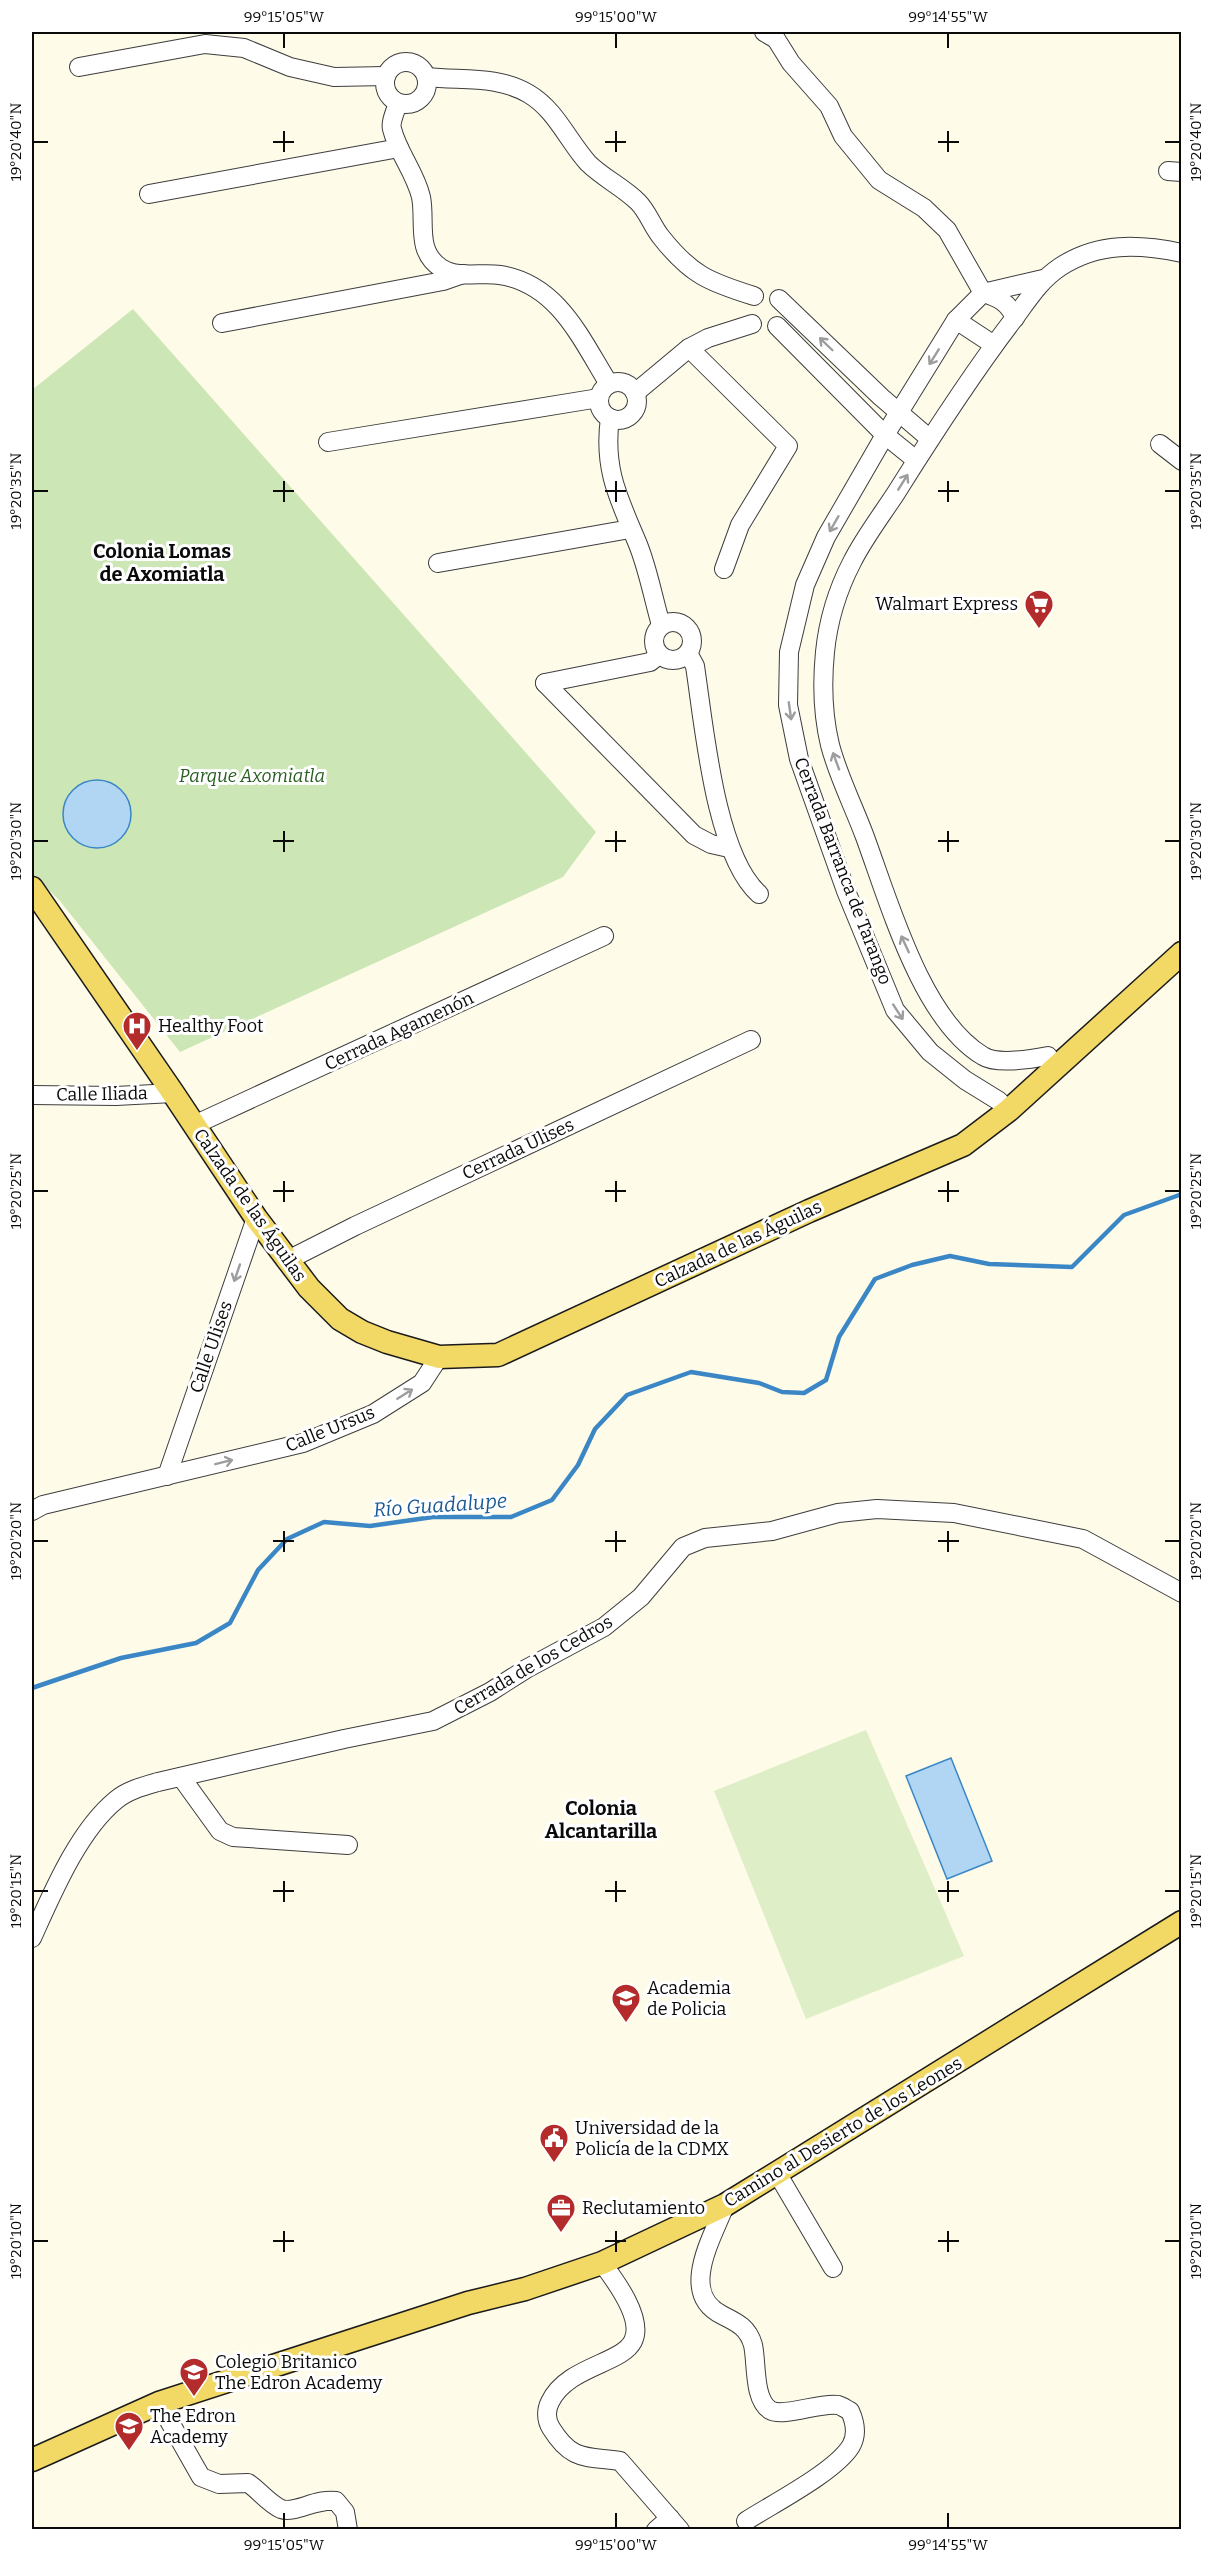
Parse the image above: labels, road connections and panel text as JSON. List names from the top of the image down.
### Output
{
  "streets": {
    "main road": ["Calzada de las Águilas", "Camino al Desierto de los Leones"],
    "street": [
      "Cerrada Barranca de Tarango",
      "Cerrada Agamenón",
      "Calle Iliada",
      "Cerrada Ulises",
      "Calle Ulises",
      "Calle Ursus",
      "Cerrada de los Cedros"
    ]
  },
  "crossings": [
    ["Cerrada Barranca de Tarango", "Calzada de las Águilas"],
    ["Cerrada Agamenón", "Calzada de las Águilas"],
    ["Calle Iliada", "Calzada de las Águilas"],
    ["Cerrada Ulises", "Calzada de las Águilas"],
    ["Calzada de las Águilas", "Calle Ulises"],
    ["Calzada de las Águilas", "Calle Ursus"],
    ["Calle Ulises", "Calle Ursus"]
  ],
  "one_way": ["Calle Ulises", "Calle Ursus"],
  "districts": ["Colonia Lomas de Axomiatla", "Colonia Alcantarilla"],
  "water": ["Río Guadalupe"],
  "parks": ["Parque Axomiatla"],
  "places": {
    "supermarket": ["Walmart Express"],
    "hospital": ["Healthy Foot"],
    "school or university": ["Academia de Policia", "Colegio Britanico The Edron Academy", "The Edron Academy"],
    "public building": ["Universidad de la Policía de la CDMX"],
    "office": ["Reclutamiento"]
  },
  "coordinates": [
    "99°15'05\"W",
    "99°15'00\"W",
    "99°14'55\"W",
    "19°20'40\"N",
    "19°20'35\"N",
    "19°20'30\"N",
    "19°20'25\"N",
    "19°20'20\"N",
    "19°20'15\"N",
    "19°20'10\"N"
  ]
}
